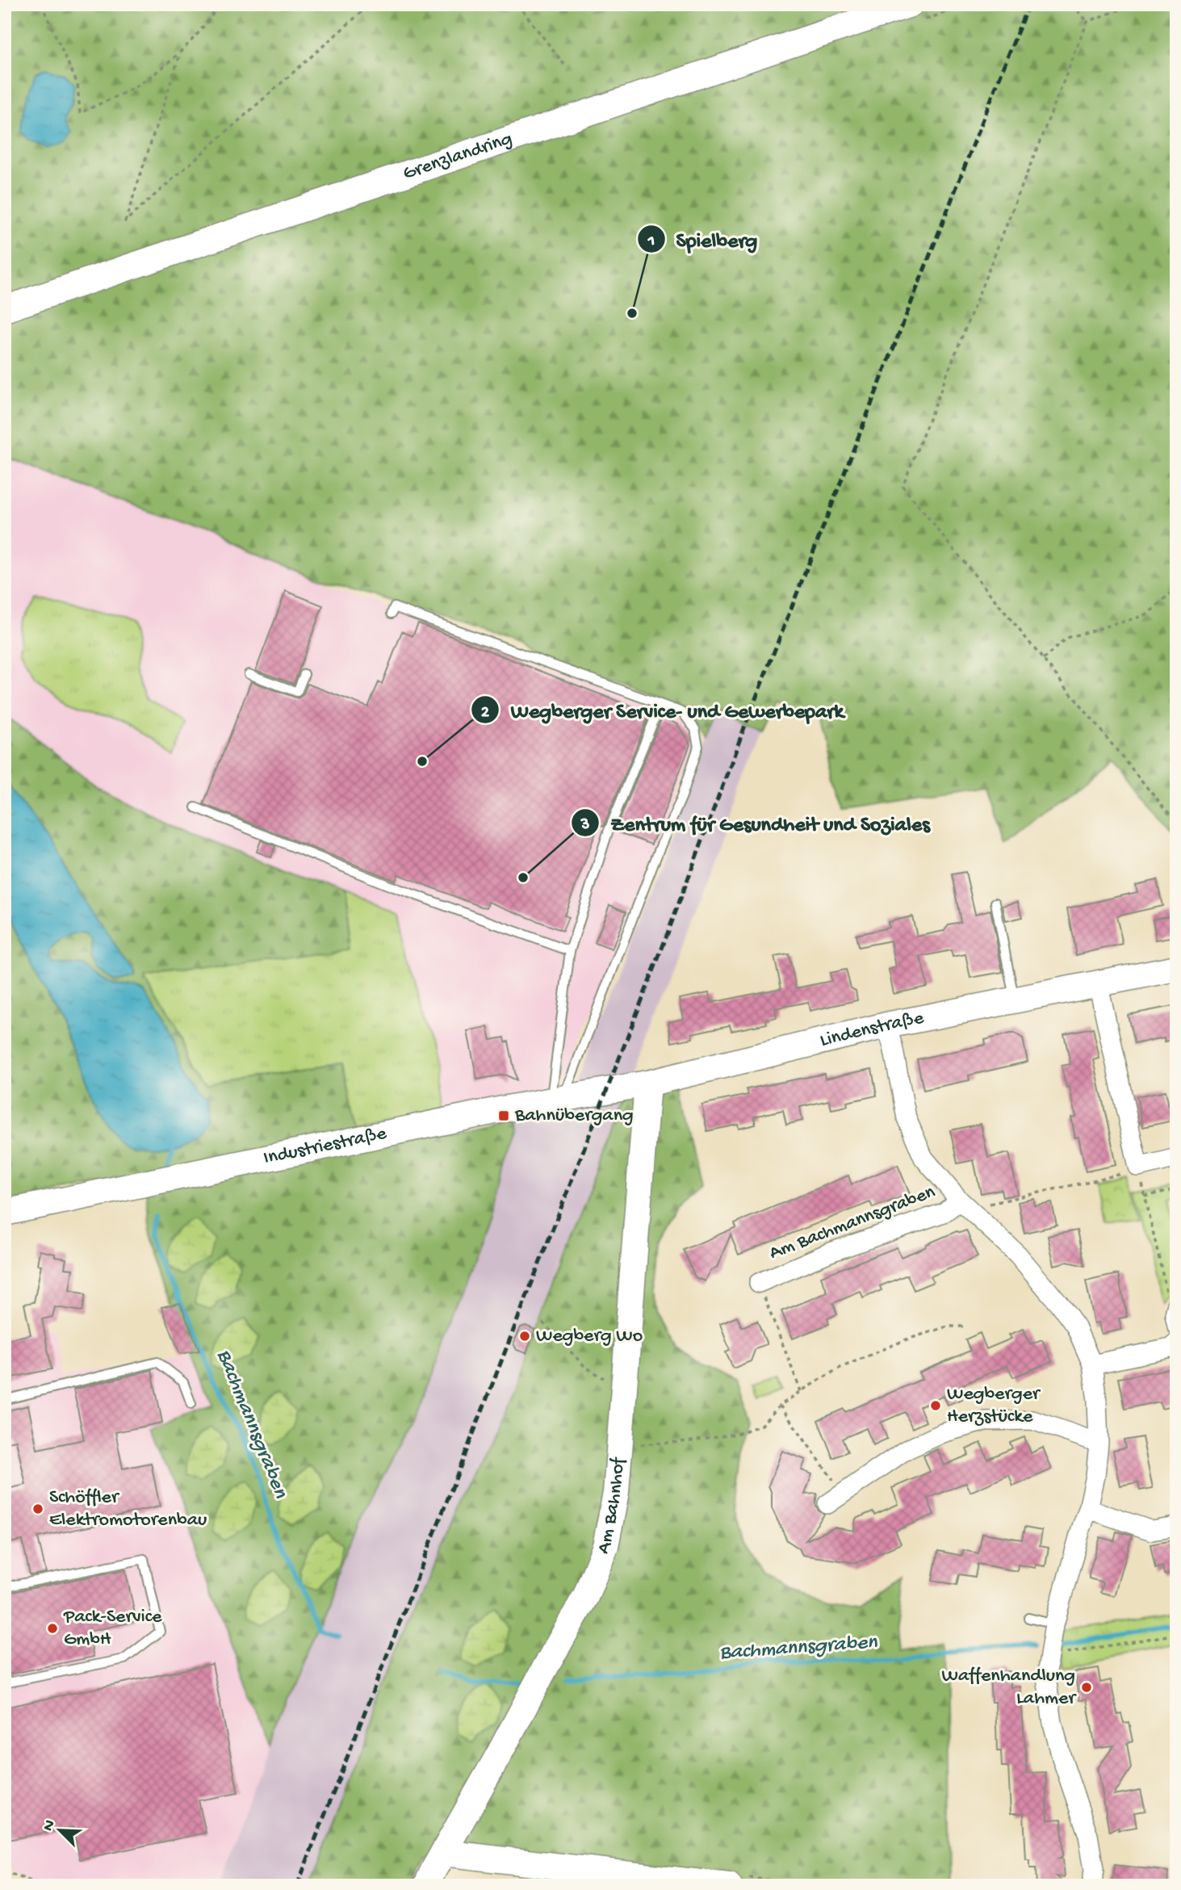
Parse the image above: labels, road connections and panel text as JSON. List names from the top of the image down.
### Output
{
  "streets": {
    "street": [
      "Grenzlandring",
      "Lindenstraße",
      "Industriestraße",
      "Am Bachmannsgraben",
      "Am Bahnhof"
    ]
  },
  "crossings": [
    ["Lindenstraße", "Industriestraße"],
    ["Lindenstraße", "Am Bachmannsgraben"],
    ["Lindenstraße", "Am Bahnhof"],
    ["Industriestraße", "Am Bahnhof"]
  ],
  "water": ["Bachmannsgraben"],
  "places": {
    "other": [
      "Spielberg",
      "Wegberger Service- und Gewerbepark",
      "Zentrum für Gesundheit und Soziales",
      "Wegberg Wo",
      "Wegberger Herzstücke",
      "Schöffler Elektromotorenbau",
      "Pack-Service GmbH",
      "Waffenhandlung Lahmer"
    ],
    "transit": ["Bahnübergang"]
  },
  "north": "top left"
}
